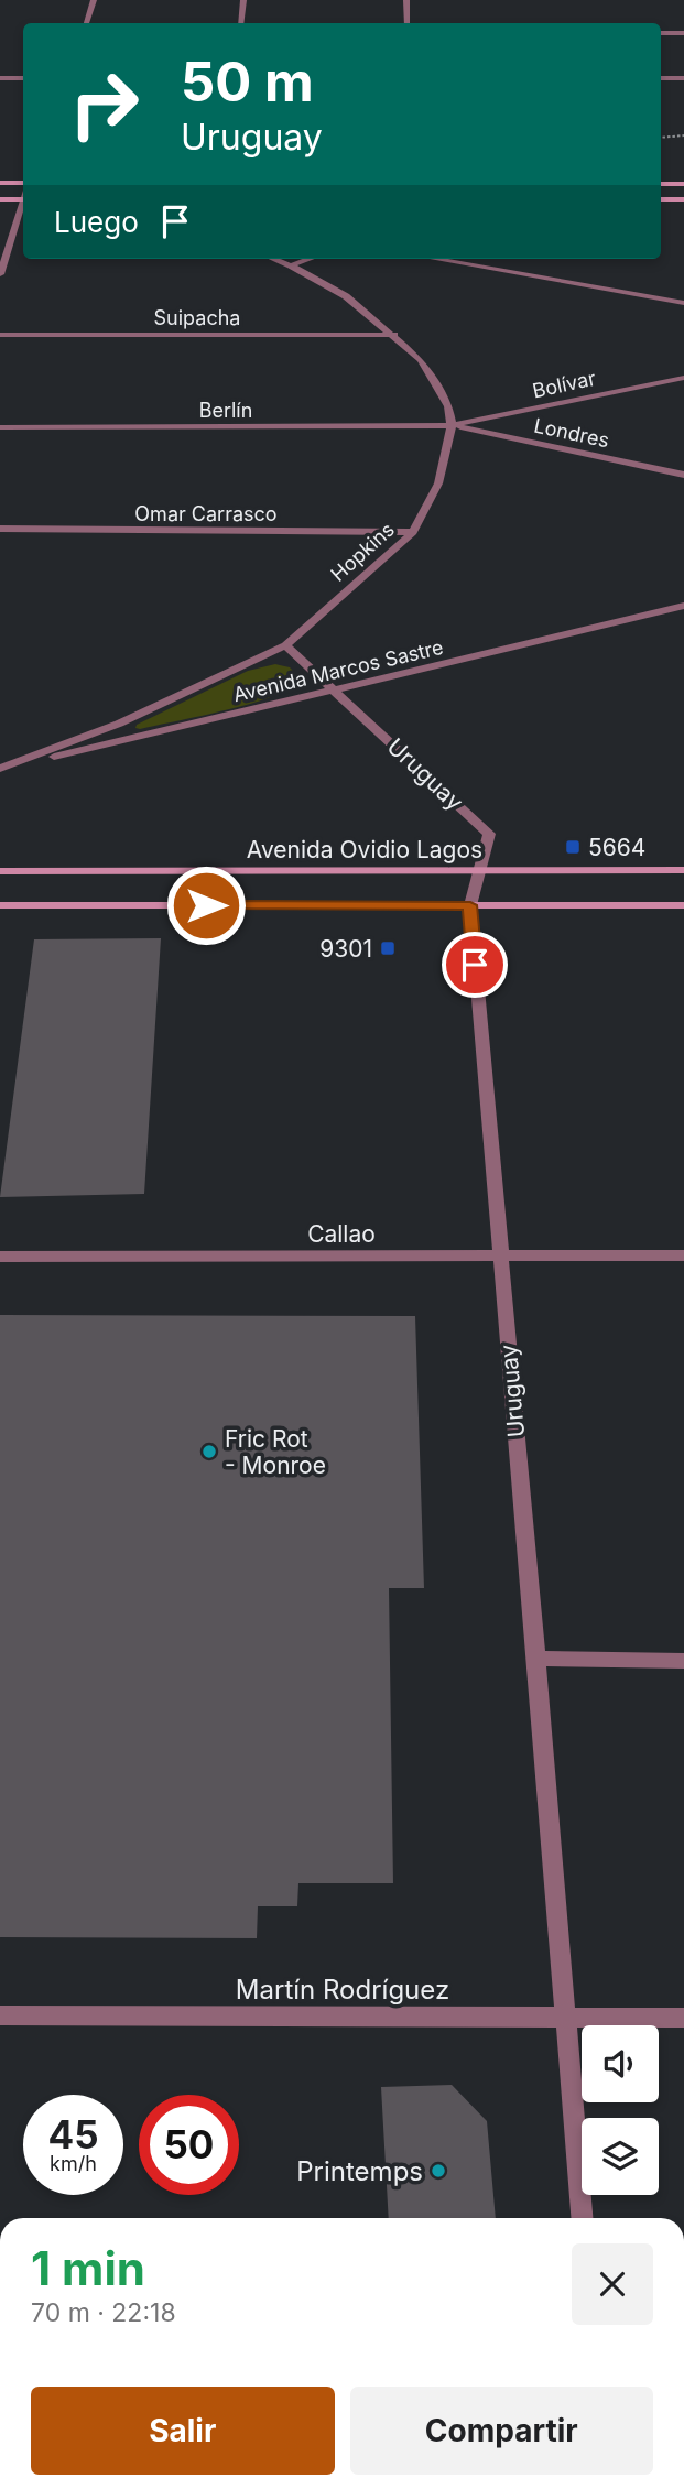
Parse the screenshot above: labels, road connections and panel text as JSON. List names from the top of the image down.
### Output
{
  "streets": {
    "main road": ["Avenida Ovidio Lagos"],
    "street": [
      "Suipacha",
      "Bolívar",
      "Berlín",
      "Londres",
      "Omar Carrasco",
      "Hopkins",
      "Avenida Marcos Sastre",
      "Uruguay",
      "Callao",
      "Martín Rodríguez"
    ]
  },
  "crossings": [
    ["Bolívar", "Berlín"],
    ["Bolívar", "Londres"],
    ["Bolívar", "Hopkins"],
    ["Berlín", "Londres"],
    ["Berlín", "Hopkins"],
    ["Londres", "Hopkins"],
    ["Omar Carrasco", "Hopkins"],
    ["Hopkins", "Avenida Marcos Sastre"],
    ["Hopkins", "Uruguay"],
    ["Avenida Marcos Sastre", "Uruguay"],
    ["Uruguay", "Avenida Ovidio Lagos"],
    ["Uruguay", "Callao"],
    ["Uruguay", "Martín Rodríguez"]
  ],
  "places": {
    "transit": ["5664", "9301"],
    "other": ["Fric Rot - Monroe", "Printemps"]
  },
  "page": {
    "turn": ["50 m", "Uruguay"],
    "then": "Luego",
    "speed": "45 km/h",
    "limit": "50",
    "heading": ["1 min", "70 m · 22:18"],
    "buttons": ["Salir", "Compartir"]
  }
}
